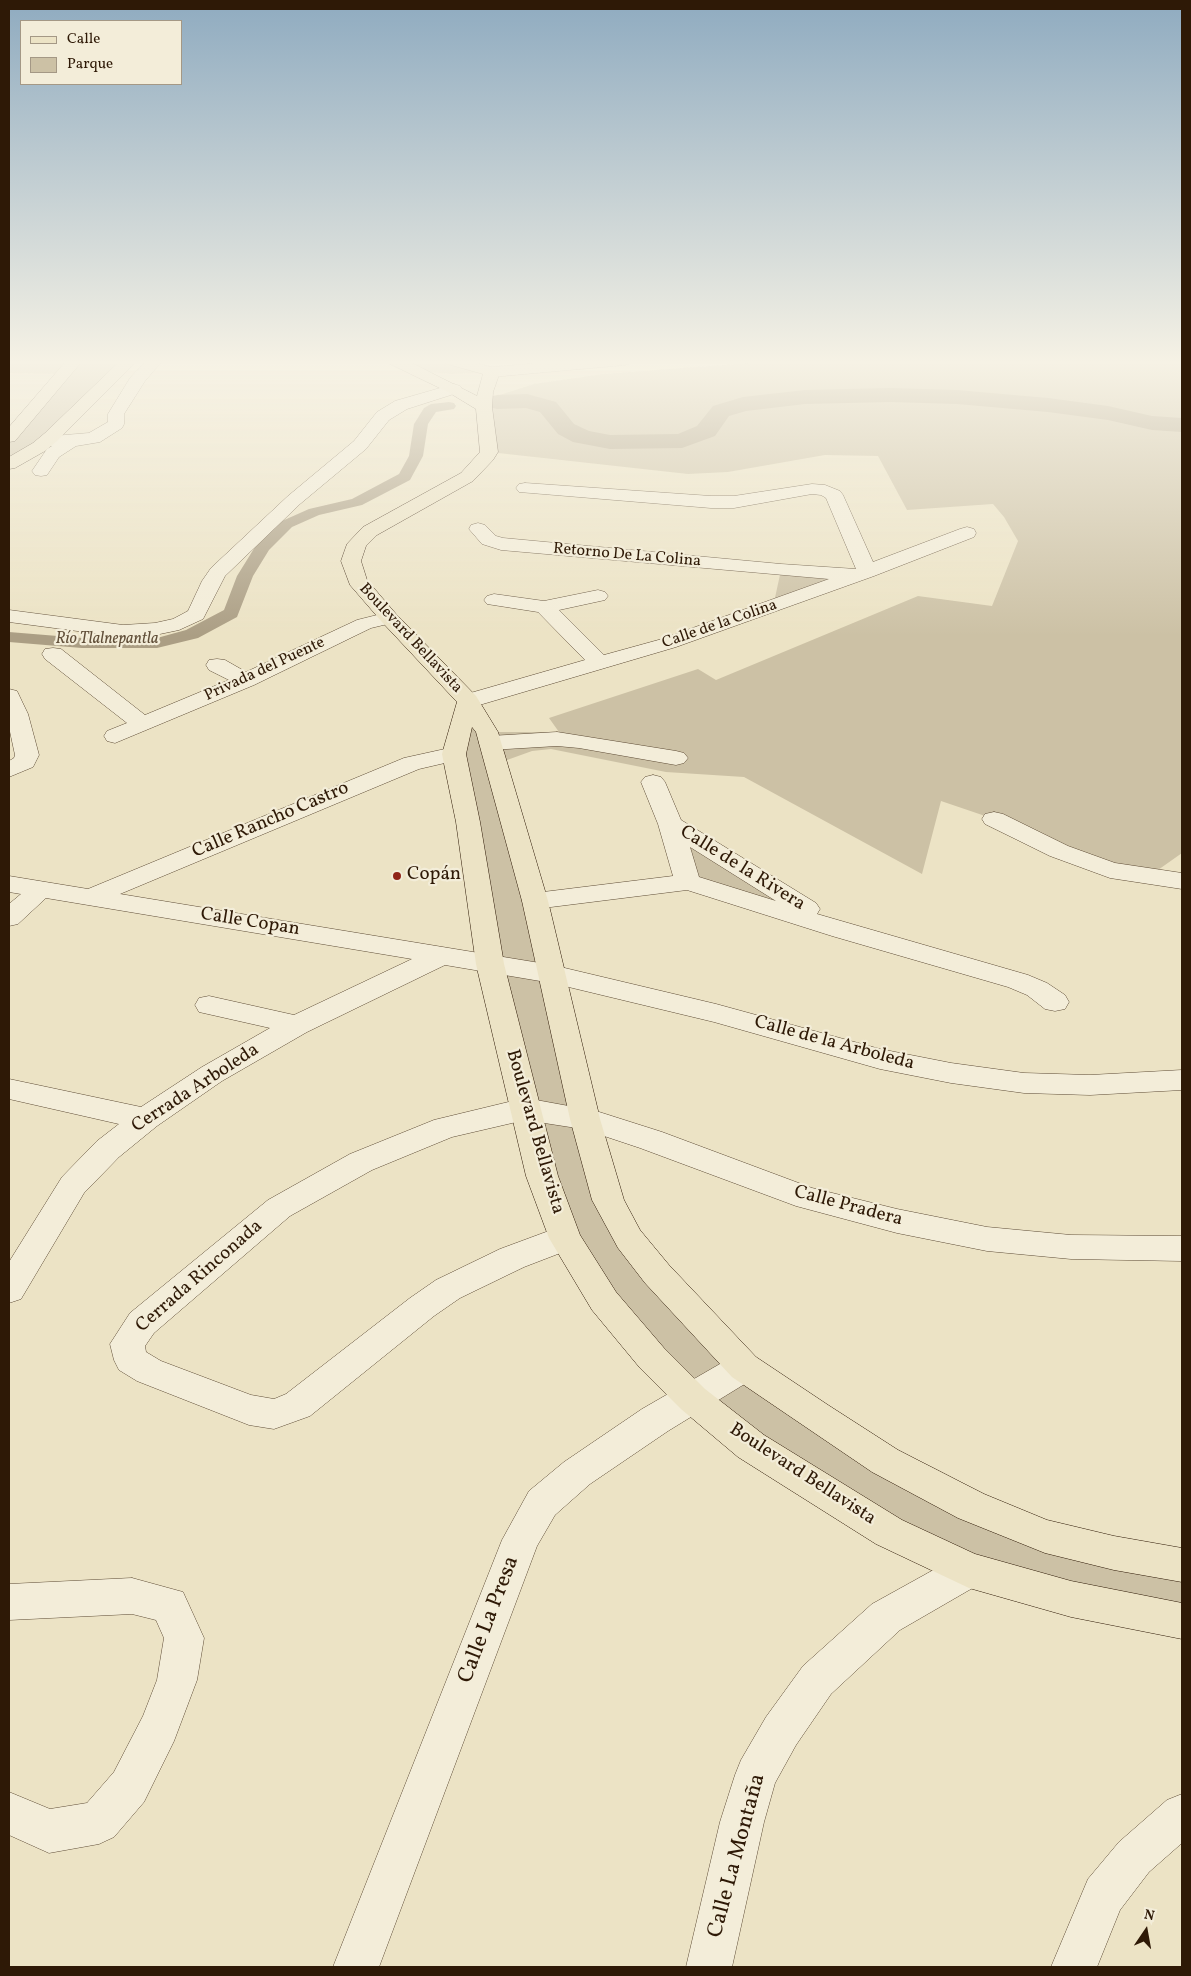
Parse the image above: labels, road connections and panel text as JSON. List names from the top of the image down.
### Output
{
  "streets": {
    "main road": ["Boulevard Bellavista"],
    "street": [
      "Retorno De La Colina",
      "Calle de la Colina",
      "Privada del Puente",
      "Calle Rancho Castro",
      "Calle de la Rivera",
      "Calle Copan",
      "Calle de la Arboleda",
      "Cerrada Arboleda",
      "Calle Pradera",
      "Cerrada Rinconada",
      "Calle La Presa",
      "Calle La Montaña"
    ]
  },
  "crossings": [
    ["Retorno De La Colina", "Calle de la Colina"],
    ["Calle de la Colina", "Boulevard Bellavista"],
    ["Boulevard Bellavista", "Privada del Puente"],
    ["Boulevard Bellavista", "Calle Rancho Castro"],
    ["Boulevard Bellavista", "Calle de la Rivera"],
    ["Boulevard Bellavista", "Calle Copan"],
    ["Boulevard Bellavista", "Calle de la Arboleda"],
    ["Boulevard Bellavista", "Calle Pradera"],
    ["Boulevard Bellavista", "Cerrada Rinconada"],
    ["Boulevard Bellavista", "Calle La Presa"],
    ["Boulevard Bellavista", "Calle La Montaña"],
    ["Calle Rancho Castro", "Calle Copan"],
    ["Calle Copan", "Calle de la Arboleda"],
    ["Calle Copan", "Cerrada Arboleda"],
    ["Calle Pradera", "Cerrada Rinconada"]
  ],
  "water": ["Río Tlalnepantla"],
  "places": ["Copán"],
  "legend": ["Calle", "Parque"],
  "north": "top"
}
